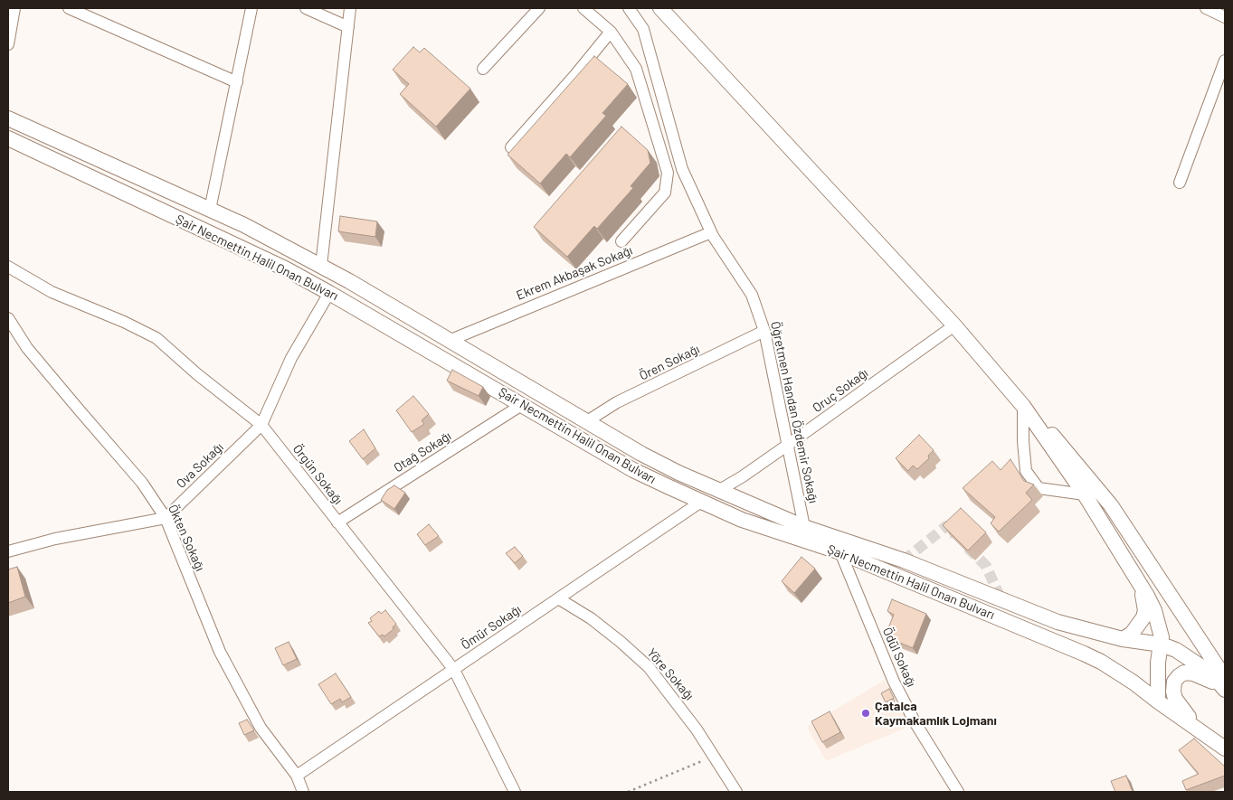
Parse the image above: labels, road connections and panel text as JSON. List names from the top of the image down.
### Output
{
  "streets": {
    "main road": ["Şair Necmettin Halil Onan Bulvarı"],
    "street": [
      "Ekrem Akbaşak Sokağı",
      "Ören Sokağı",
      "Oruç Sokağı",
      "Öğretmen Handan Özdemir Sokağı",
      "Otağ Sokağı",
      "Ova Sokağı",
      "Örgün Sokağı",
      "Ökten Sokağı",
      "Ömür Sokağı",
      "Ödül Sokağı",
      "Yöre Sokağı"
    ]
  },
  "crossings": [
    ["Şair Necmettin Halil Onan Bulvarı", "Ekrem Akbaşak Sokağı"],
    ["Şair Necmettin Halil Onan Bulvarı", "Ören Sokağı"],
    ["Şair Necmettin Halil Onan Bulvarı", "Oruç Sokağı"],
    ["Şair Necmettin Halil Onan Bulvarı", "Öğretmen Handan Özdemir Sokağı"],
    ["Şair Necmettin Halil Onan Bulvarı", "Otağ Sokağı"],
    ["Şair Necmettin Halil Onan Bulvarı", "Ova Sokağı"],
    ["Şair Necmettin Halil Onan Bulvarı", "Ömür Sokağı"],
    ["Şair Necmettin Halil Onan Bulvarı", "Ödül Sokağı"],
    ["Ekrem Akbaşak Sokağı", "Öğretmen Handan Özdemir Sokağı"],
    ["Ören Sokağı", "Öğretmen Handan Özdemir Sokağı"],
    ["Oruç Sokağı", "Öğretmen Handan Özdemir Sokağı"],
    ["Otağ Sokağı", "Örgün Sokağı"],
    ["Ova Sokağı", "Örgün Sokağı"],
    ["Ova Sokağı", "Ökten Sokağı"],
    ["Örgün Sokağı", "Ömür Sokağı"],
    ["Ökten Sokağı", "Ömür Sokağı"],
    ["Ömür Sokağı", "Yöre Sokağı"]
  ],
  "places": ["Çatalca Kaymakamlık Lojmanı"]
}
